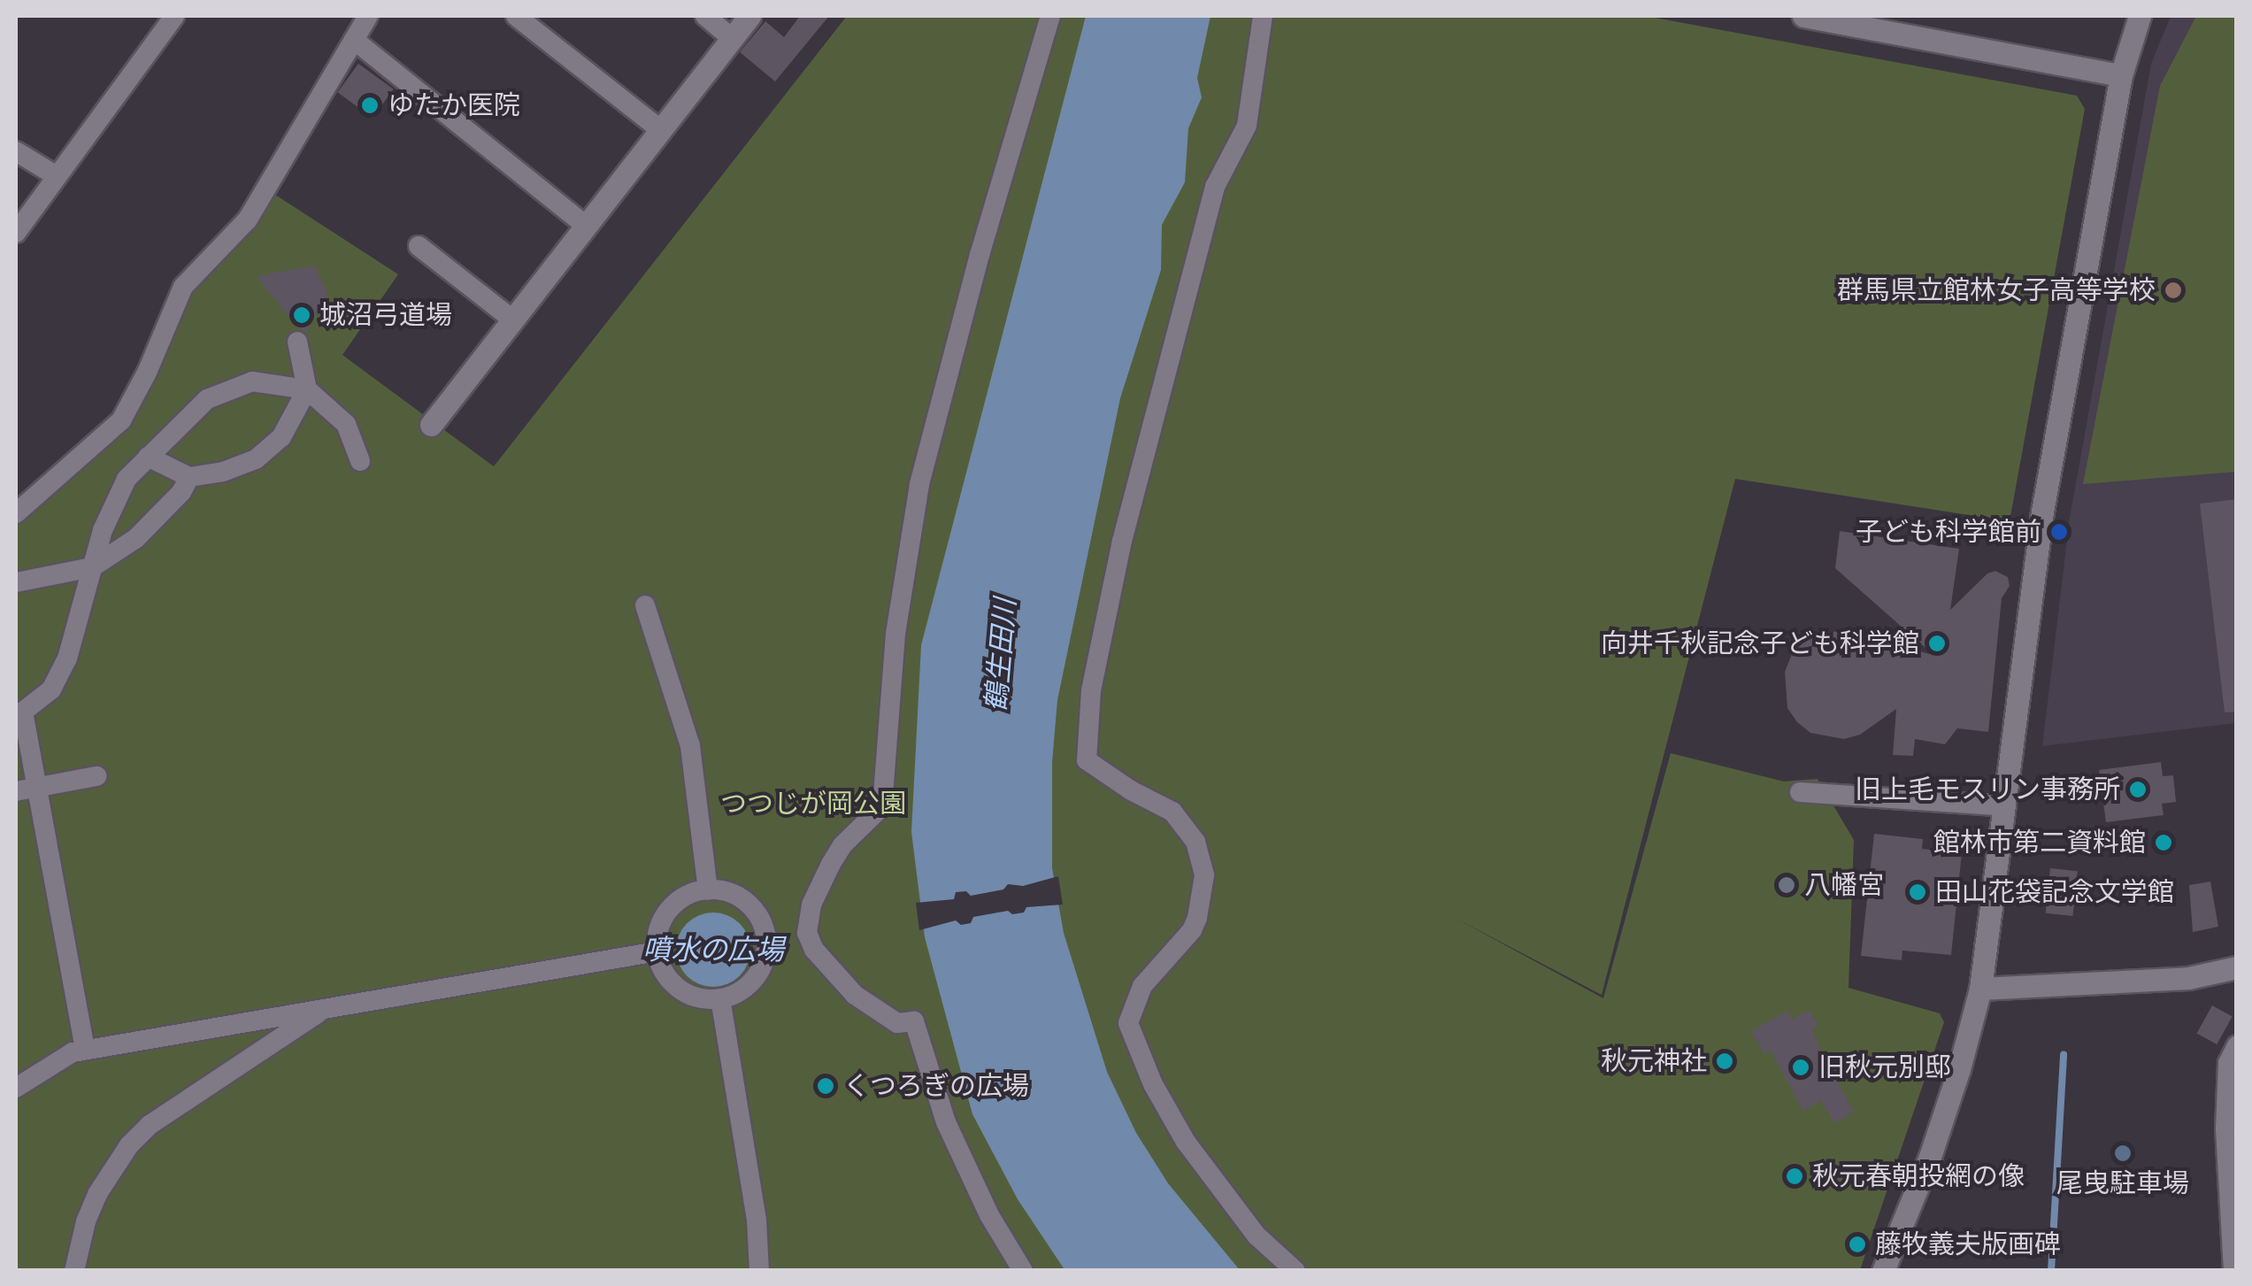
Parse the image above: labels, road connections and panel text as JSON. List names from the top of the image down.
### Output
{
  "water": ["鶴生田川", "噴水の広場"],
  "parks": ["つつじが岡公園"],
  "places": [
    "ゆたか医院",
    "群馬県立館林女子高等学校",
    "城沼弓道場",
    "子ども科学館前",
    "向井千秋記念子ども科学館",
    "旧上毛モスリン事務所",
    "館林市第二資料館",
    "八幡宮",
    "田山花袋記念文学館",
    "秋元神社",
    "旧秋元別邸",
    "くつろぎの広場",
    "尾曳駐車場",
    "秋元春朝投網の像",
    "藤牧義夫版画碑"
  ]
}
